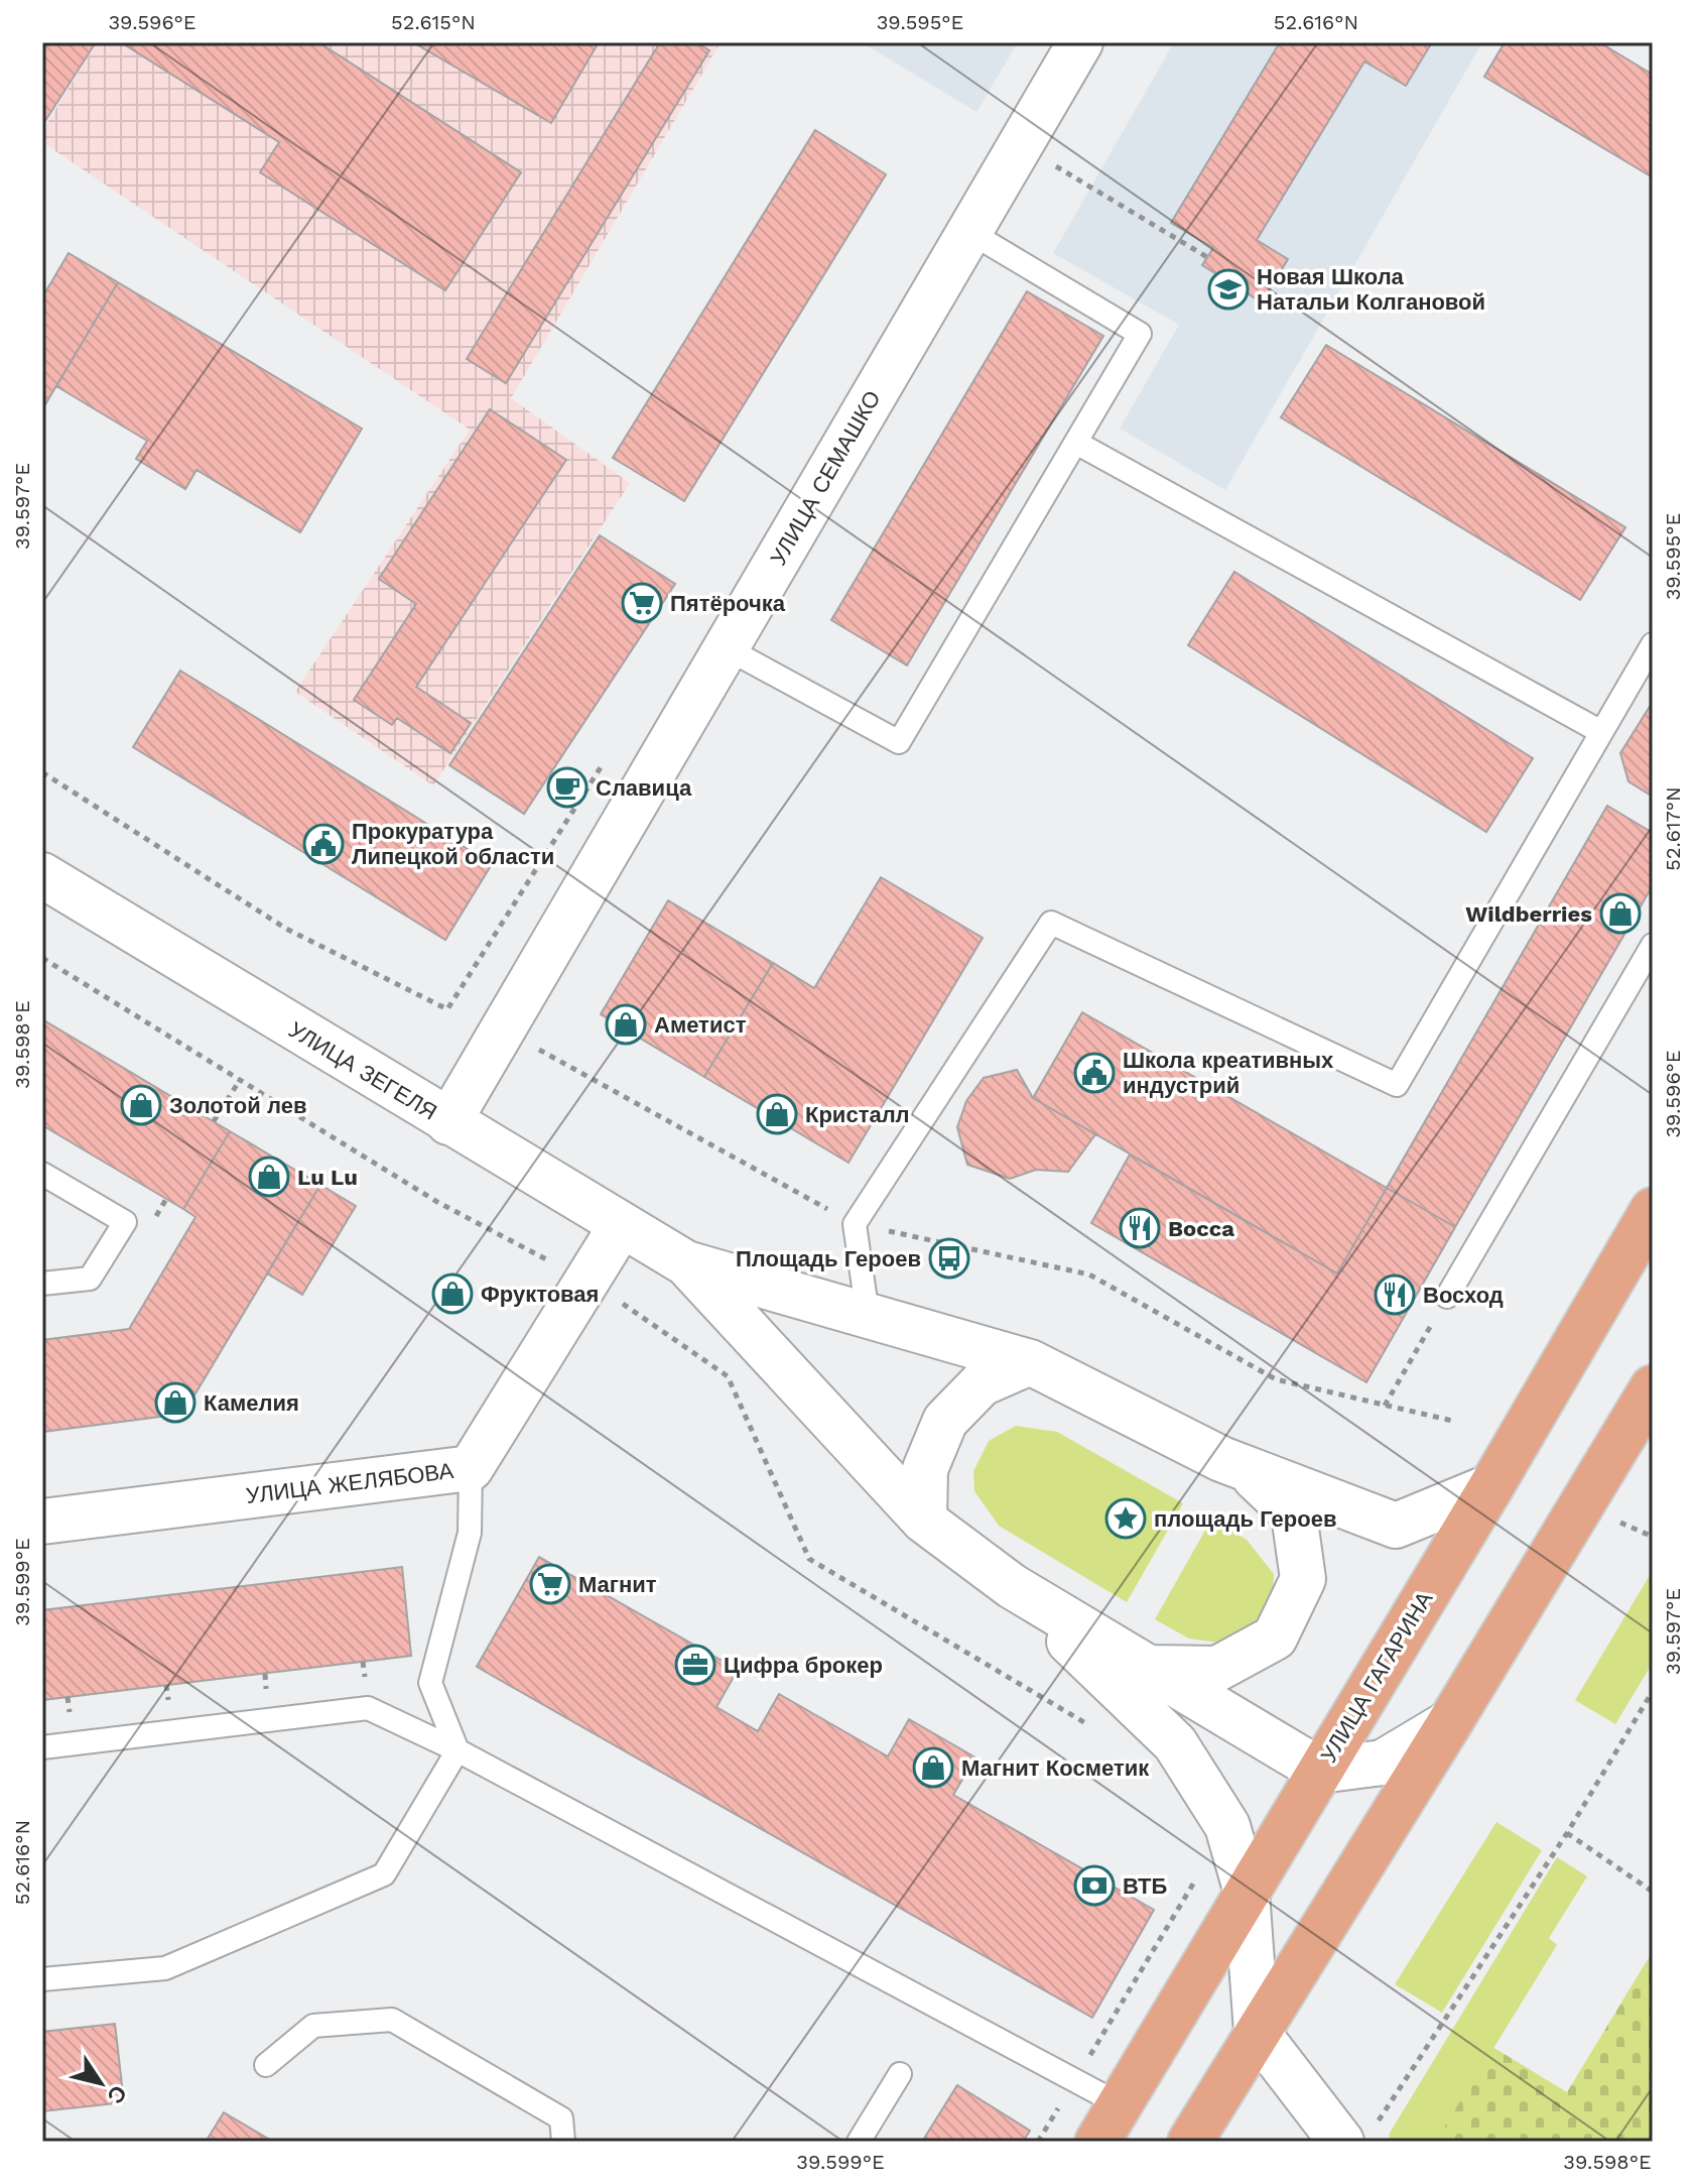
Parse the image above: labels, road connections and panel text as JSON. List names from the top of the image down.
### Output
{
  "streets": {
    "main road": [
      "УЛИЦА СЕМАШКО",
      "УЛИЦА ЗЕГЕЛЯ",
      "УЛИЦА ЖЕЛЯБОВА",
      "УЛИЦА ГАГАРИНА"
    ]
  },
  "crossings": [
    ["УЛИЦА СЕМАШКО", "УЛИЦА ЗЕГЕЛЯ"],
    ["УЛИЦА ЗЕГЕЛЯ", "УЛИЦА ЖЕЛЯБОВА"]
  ],
  "places": {
    "school or university": ["Новая Школа Натальи Колгановой"],
    "supermarket": ["Пятёрочка", "Магнит"],
    "cafe": ["Славица"],
    "public building": ["Прокуратура Липецкой области", "Школа креативных индустрий"],
    "shop": [
      "Wildberries",
      "Аметист",
      "Золотой лев",
      "Кристалл",
      "Lu Lu",
      "Фруктовая",
      "Камелия",
      "Магнит Косметик"
    ],
    "restaurant": ["Bocca", "Восход"],
    "bus stop": ["Площадь Героев"],
    "place": ["площадь Героев"],
    "office": ["Цифра брокер"],
    "bank": ["ВТБ"]
  },
  "north": "bottom right",
  "coordinates": [
    "39.596°E",
    "52.615°N",
    "39.595°E",
    "52.616°N",
    "39.597°E",
    "52.617°N",
    "39.598°E",
    "39.599°E"
  ]
}
